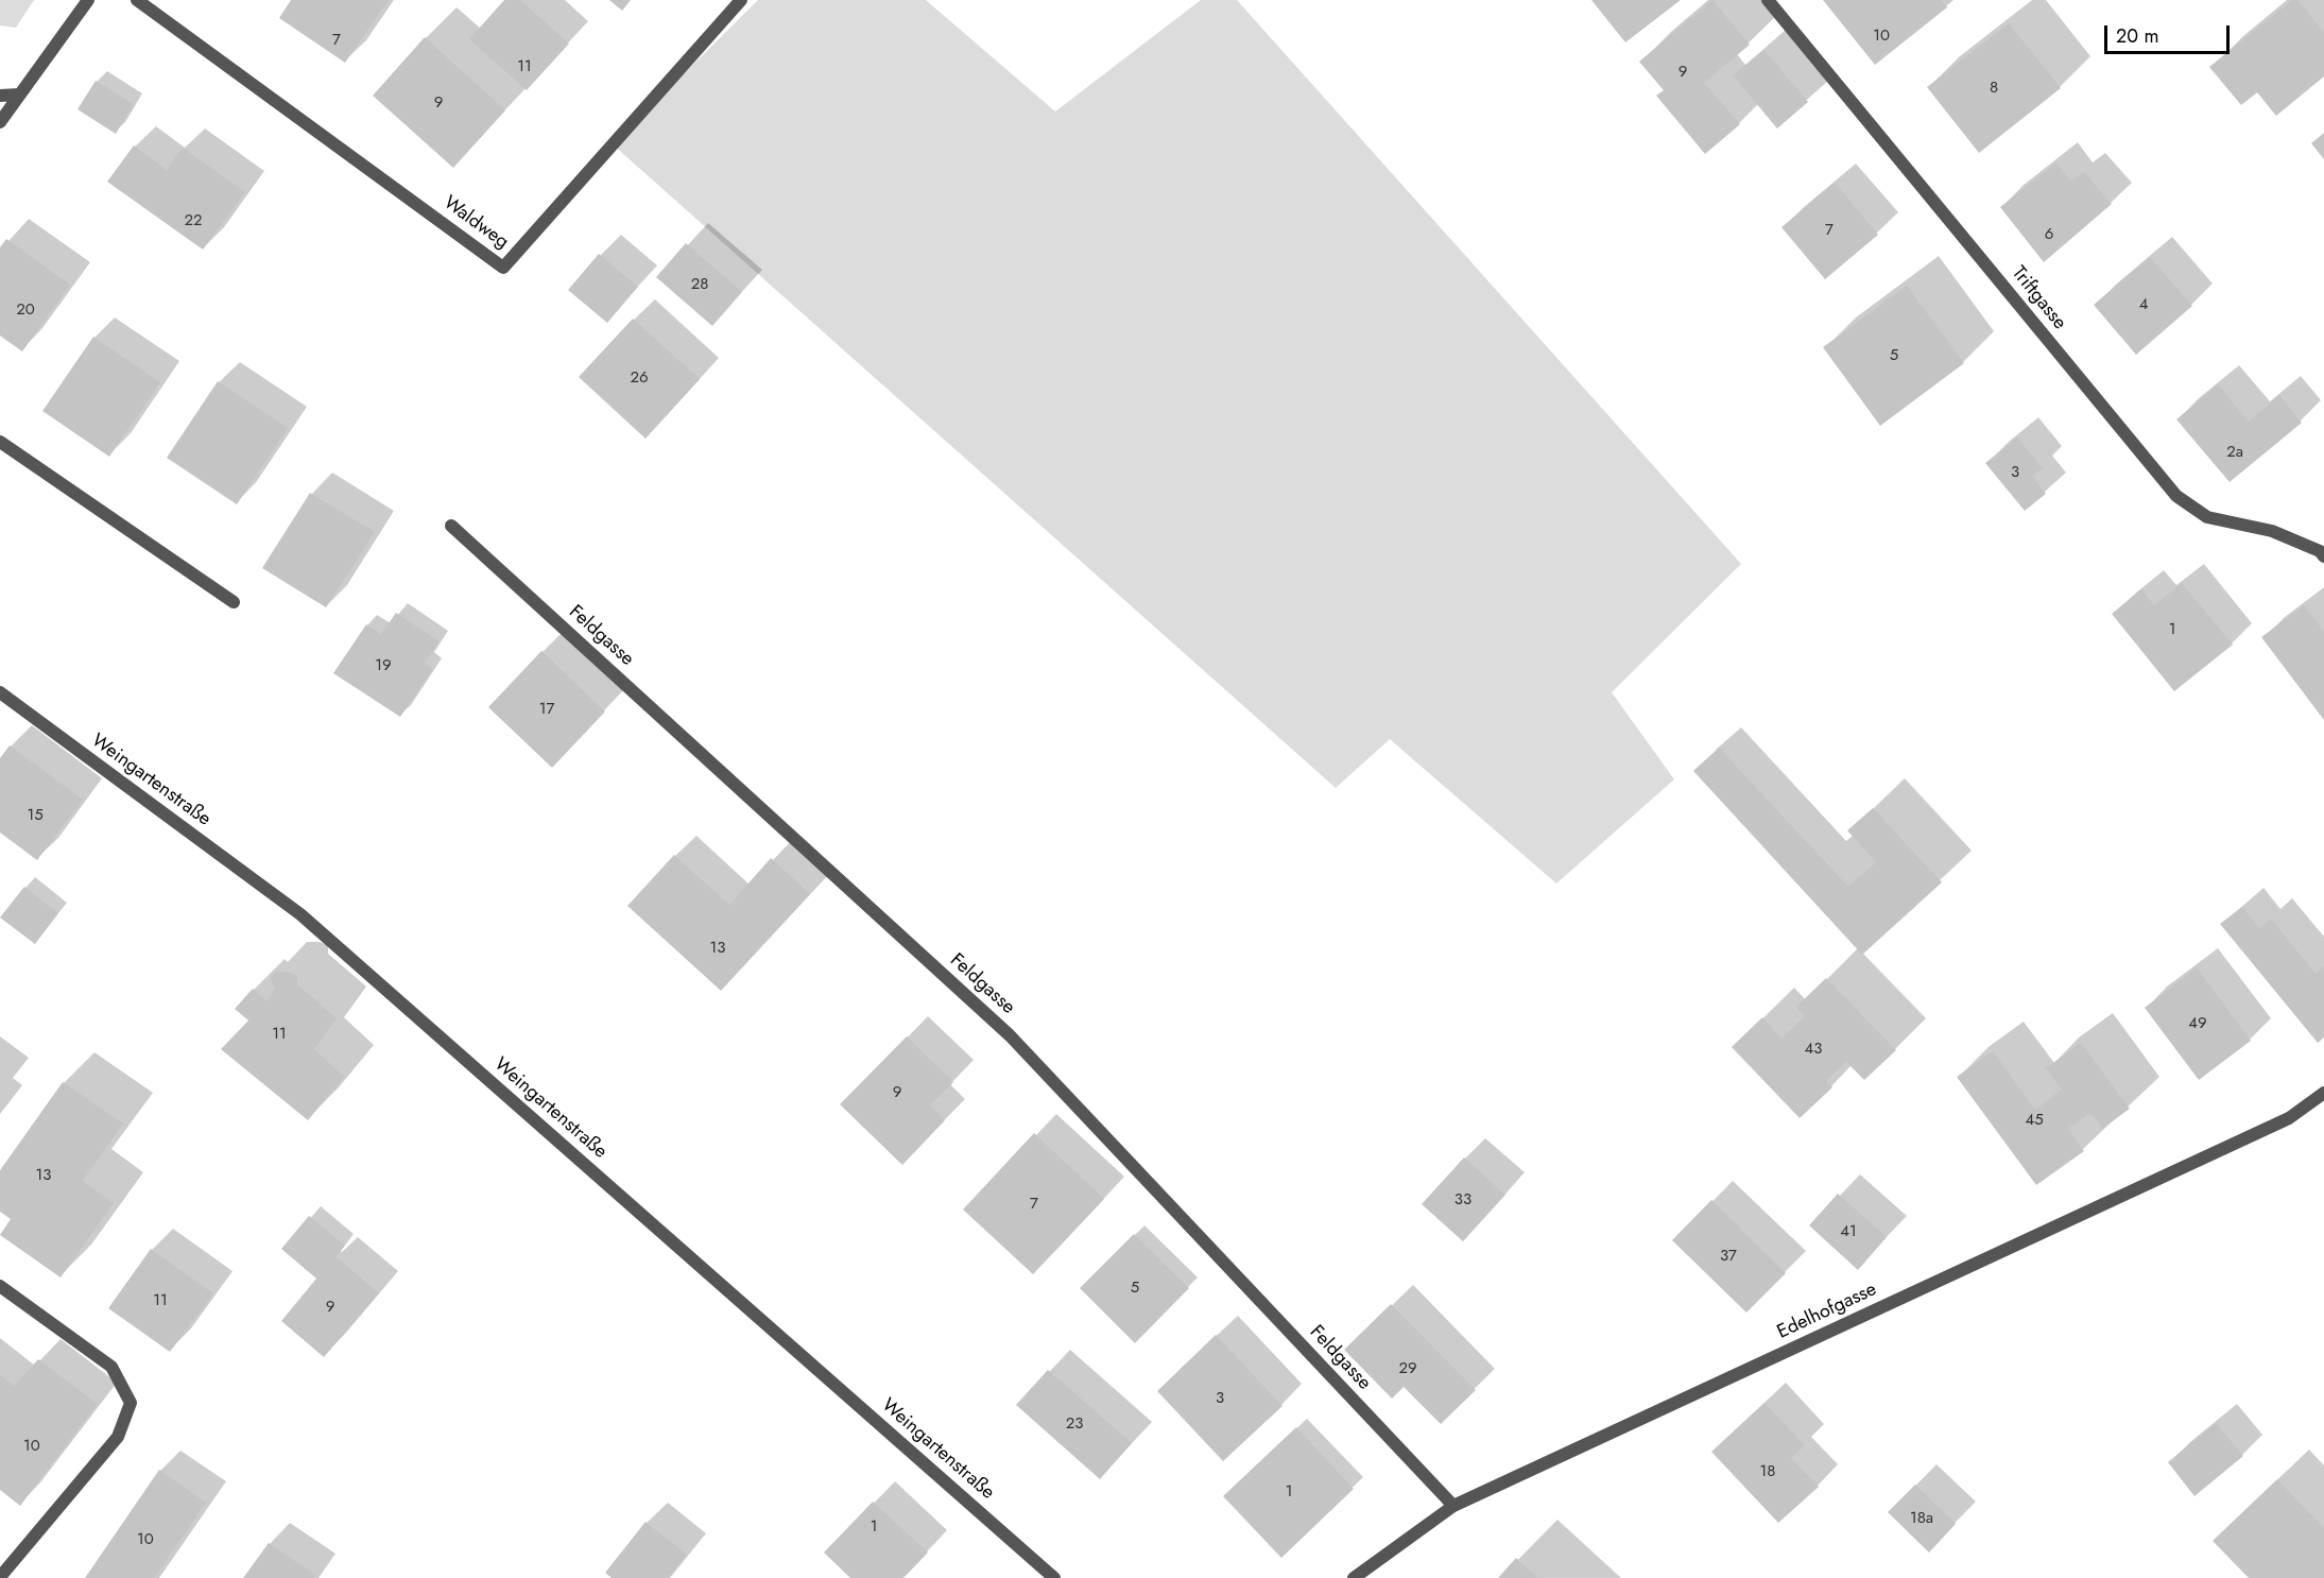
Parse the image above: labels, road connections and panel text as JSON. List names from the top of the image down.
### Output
{
  "streets": {
    "street": [
      "Waldweg",
      "Triftgasse",
      "Feldgasse",
      "Weingartenstraße",
      "Edelhofgasse"
    ]
  },
  "crossings": [
    ["Feldgasse", "Edelhofgasse"]
  ],
  "house_numbers": [
    "10",
    "7",
    "11",
    "9",
    "8",
    "9",
    "22",
    "7",
    "6",
    "28",
    "4",
    "20",
    "5",
    "26",
    "2a",
    "3",
    "1",
    "19",
    "17",
    "15",
    "13",
    "49",
    "11",
    "43",
    "9",
    "45",
    "13",
    "33",
    "7",
    "41",
    "37",
    "5",
    "11",
    "9",
    "29",
    "3",
    "23",
    "10",
    "18",
    "1",
    "18a",
    "1",
    "10"
  ],
  "scale_bar": "20 m"
}
